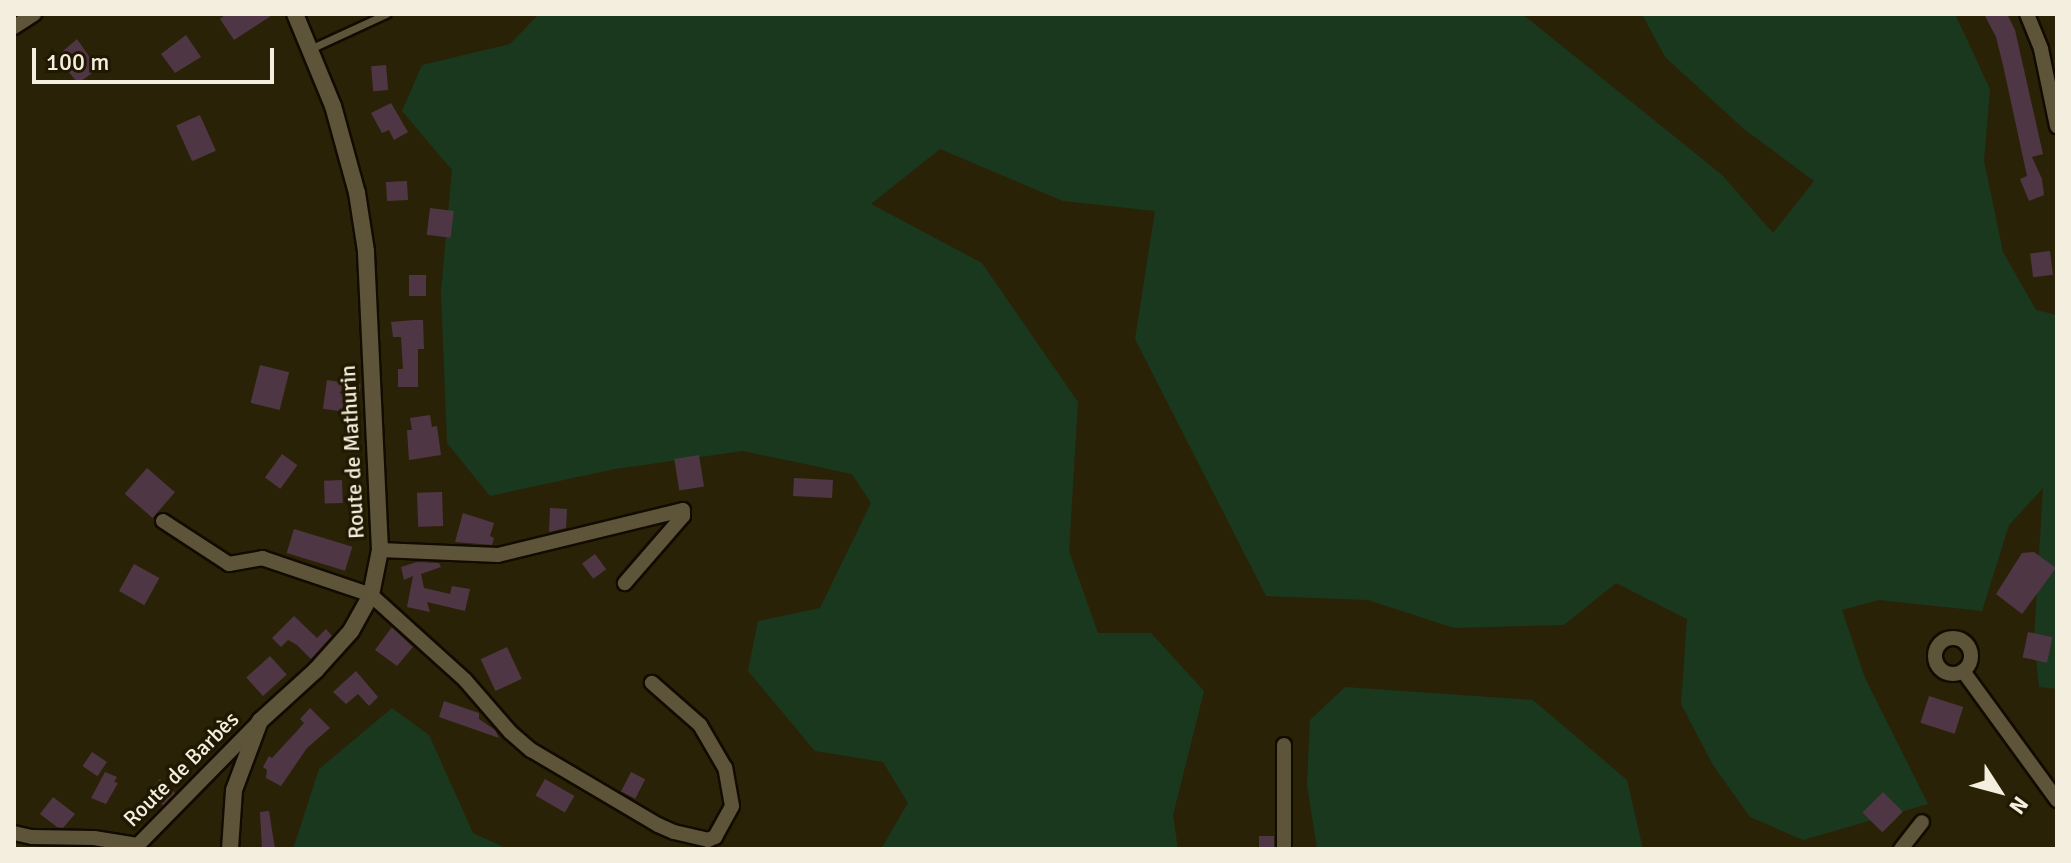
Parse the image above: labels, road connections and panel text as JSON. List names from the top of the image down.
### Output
{
  "streets": {
    "street": ["Route de Mathurin", "Route de Barbès"]
  },
  "crossings": [
    ["Route de Mathurin", "Route de Barbès"]
  ],
  "scale_bar": "100 m",
  "north": "bottom right"
}
